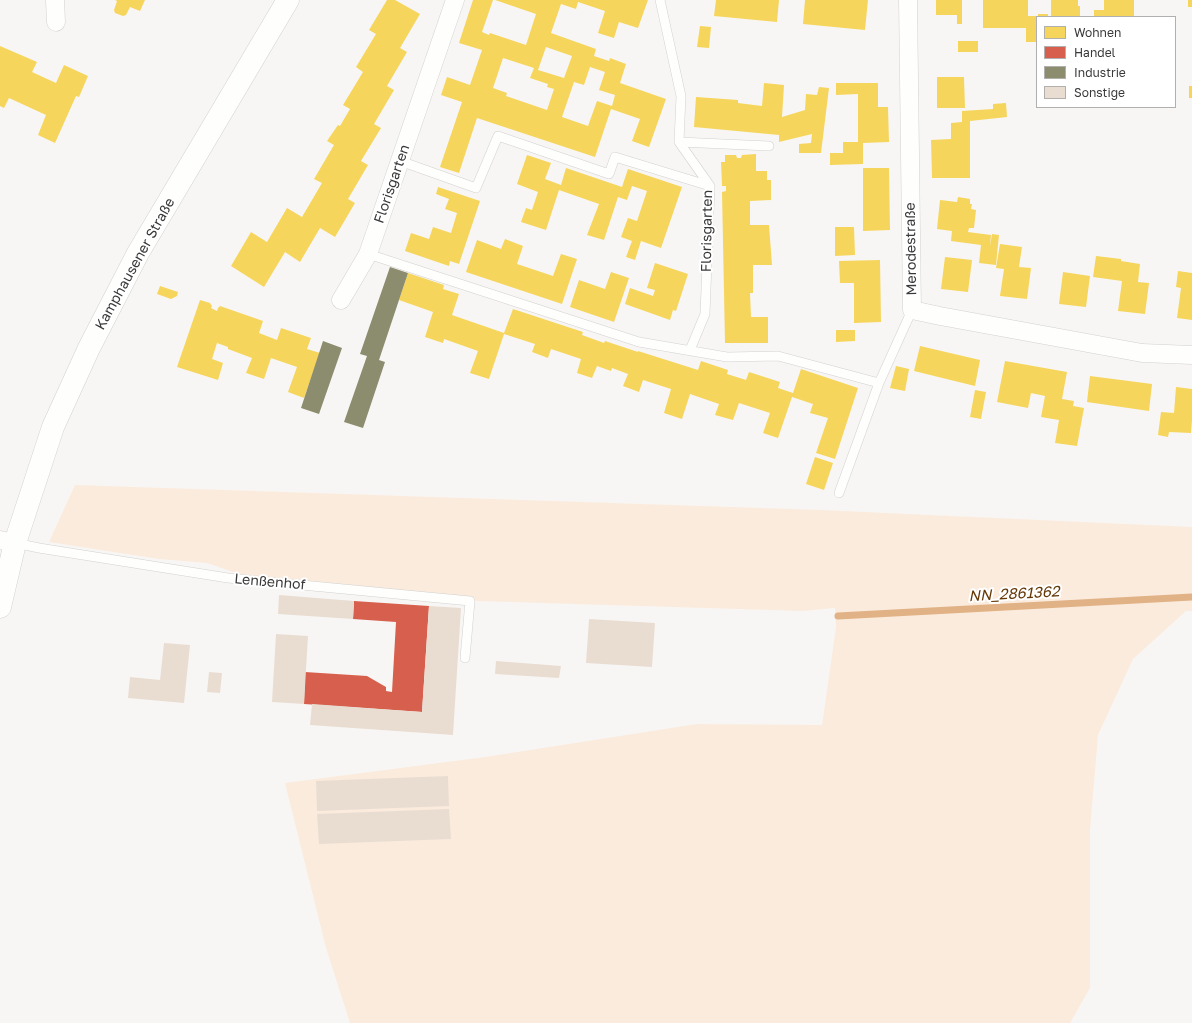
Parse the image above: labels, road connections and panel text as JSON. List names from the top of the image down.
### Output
{
  "streets": {
    "main road": ["Kamphausener Straße"],
    "street": ["Florisgarten", "Merodestraße"],
    "lane": ["Lenßenhof"]
  },
  "crossings": [
    ["Kamphausener Straße", "Lenßenhof"]
  ],
  "water": ["NN_2861362"],
  "legend": [
    "Wohnen",
    "Handel",
    "Industrie",
    "Sonstige"
  ]
}
